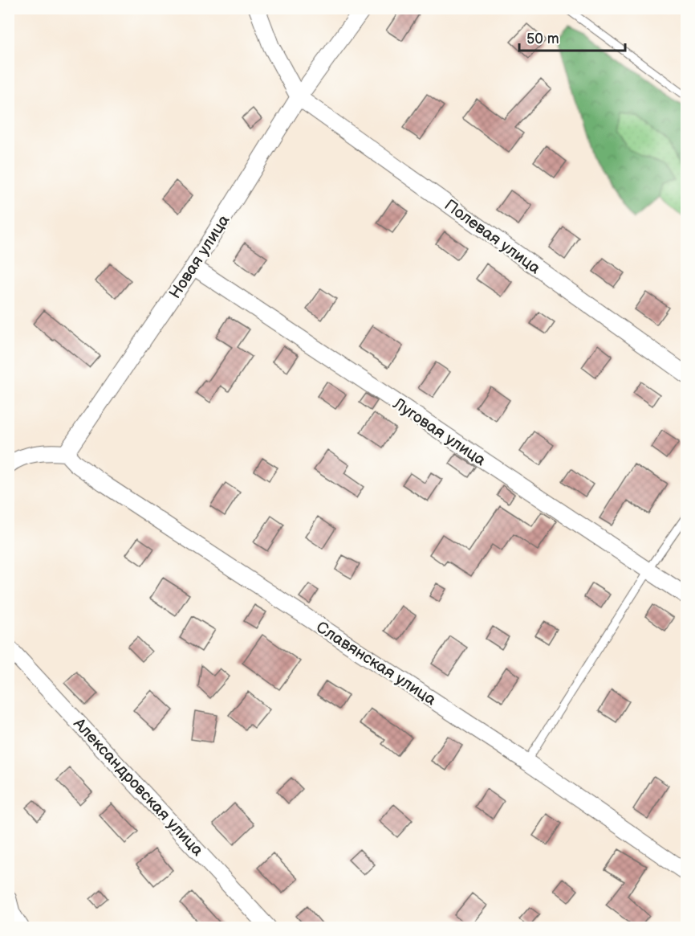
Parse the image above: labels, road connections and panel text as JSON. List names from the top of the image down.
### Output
{
  "streets": {
    "street": [
      "Полевая улица",
      "Новая улица",
      "Луговая улица",
      "Славянская улица",
      "Александровская улица"
    ]
  },
  "crossings": [
    ["Полевая улица", "Новая улица"],
    ["Новая улица", "Луговая улица"],
    ["Новая улица", "Славянская улица"]
  ],
  "scale_bar": "50 m"
}
